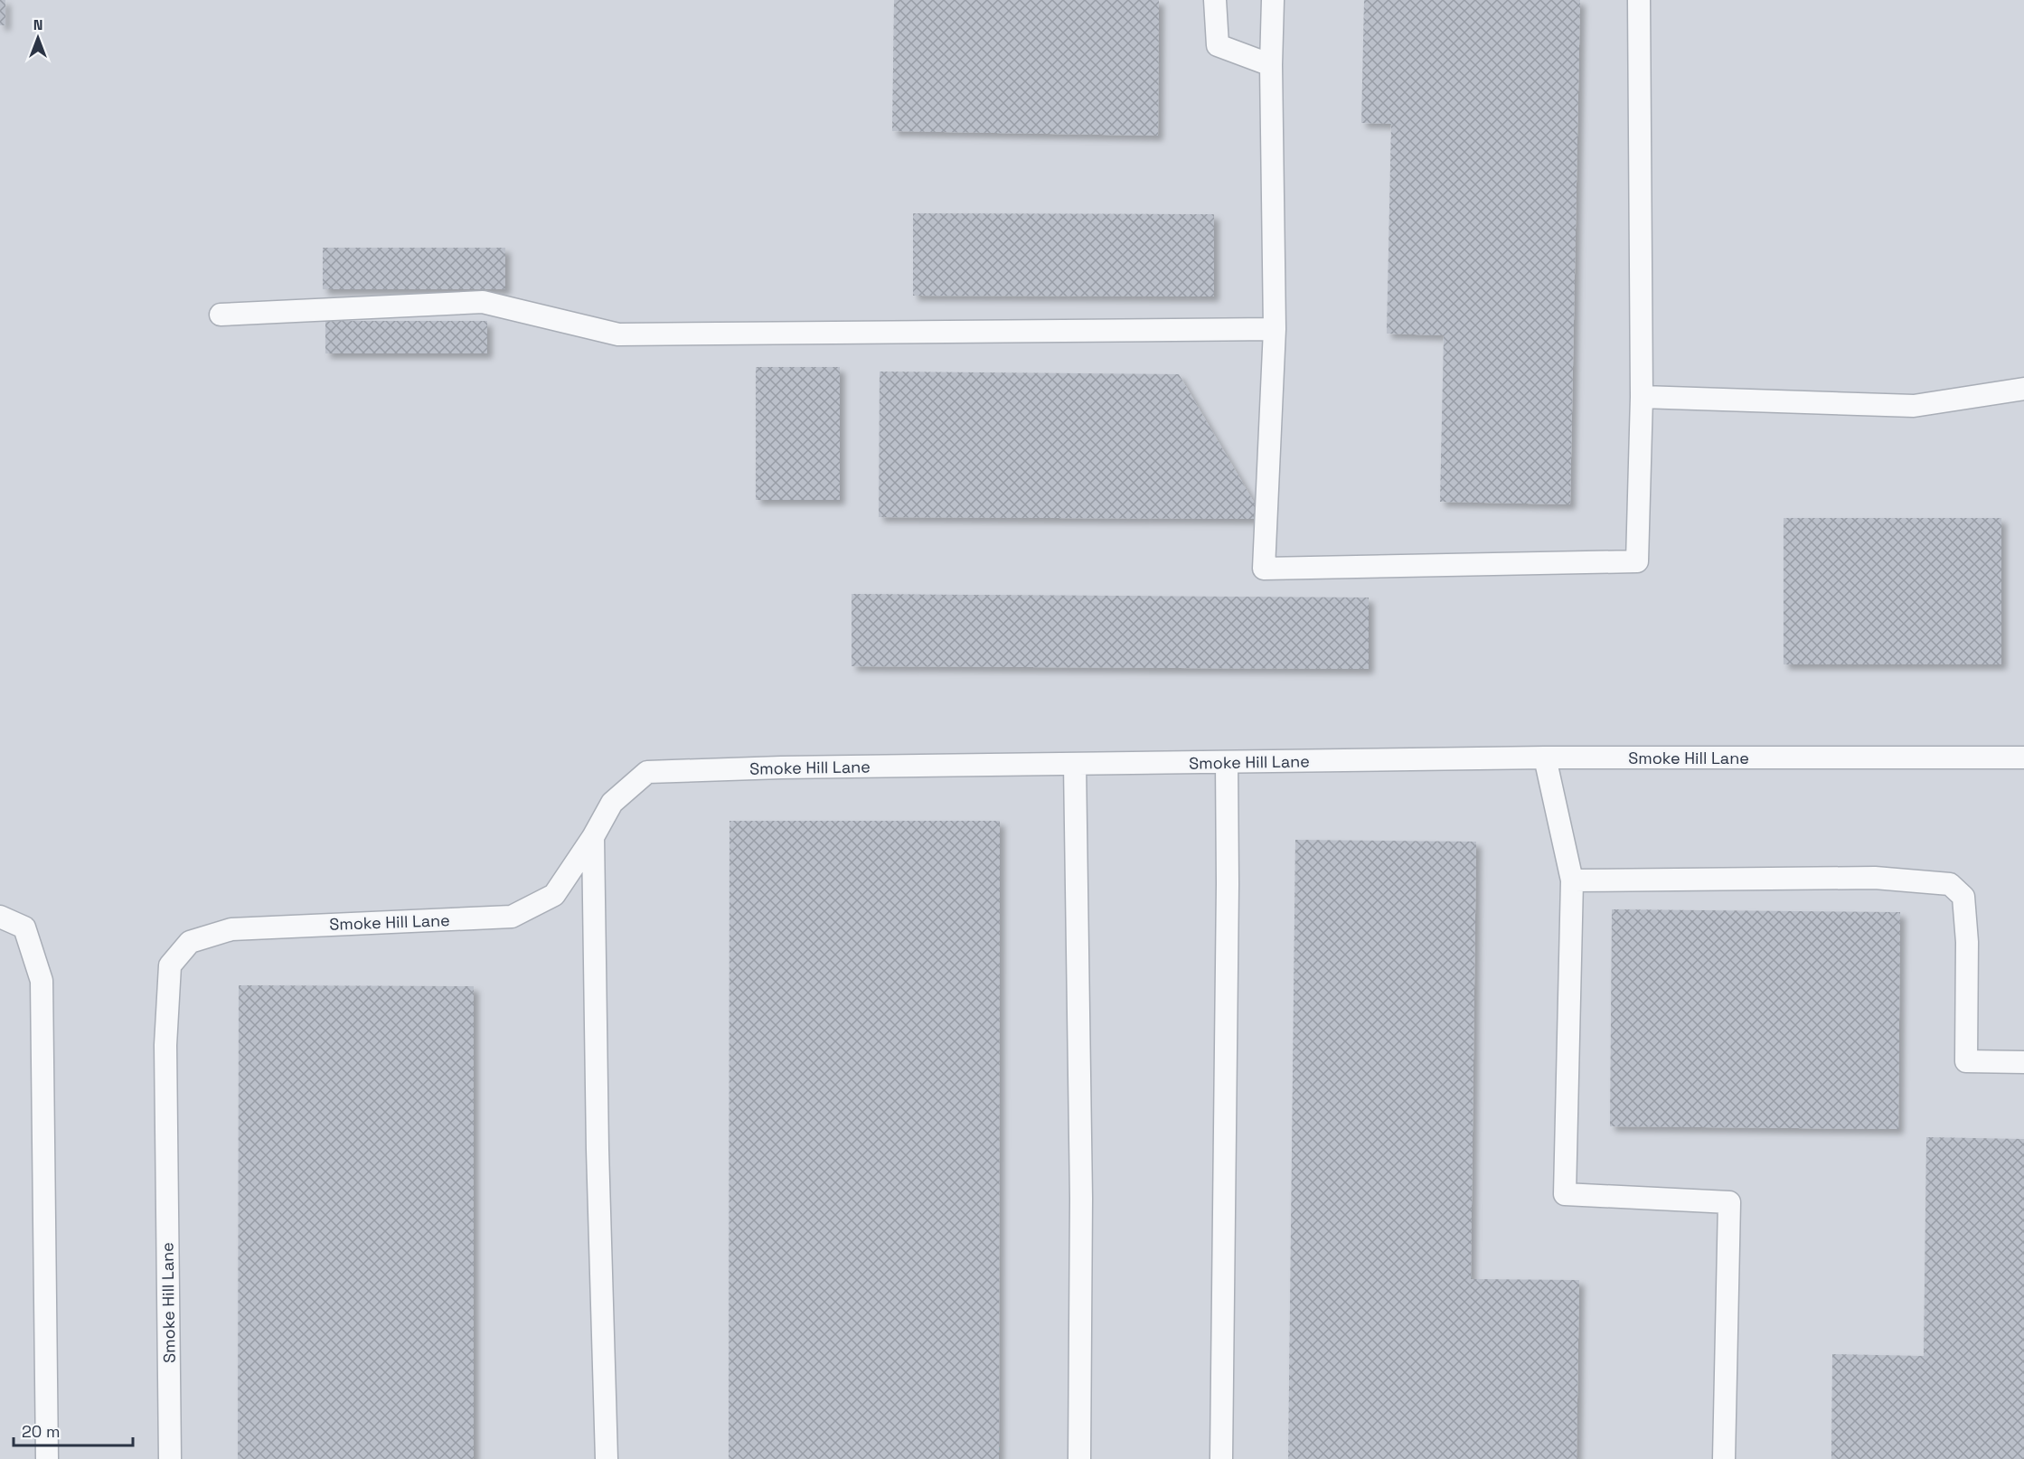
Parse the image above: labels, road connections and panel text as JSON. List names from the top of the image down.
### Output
{
  "streets": {
    "lane": ["Smoke Hill Lane"]
  },
  "scale_bar": "20 m",
  "north": "top"
}
